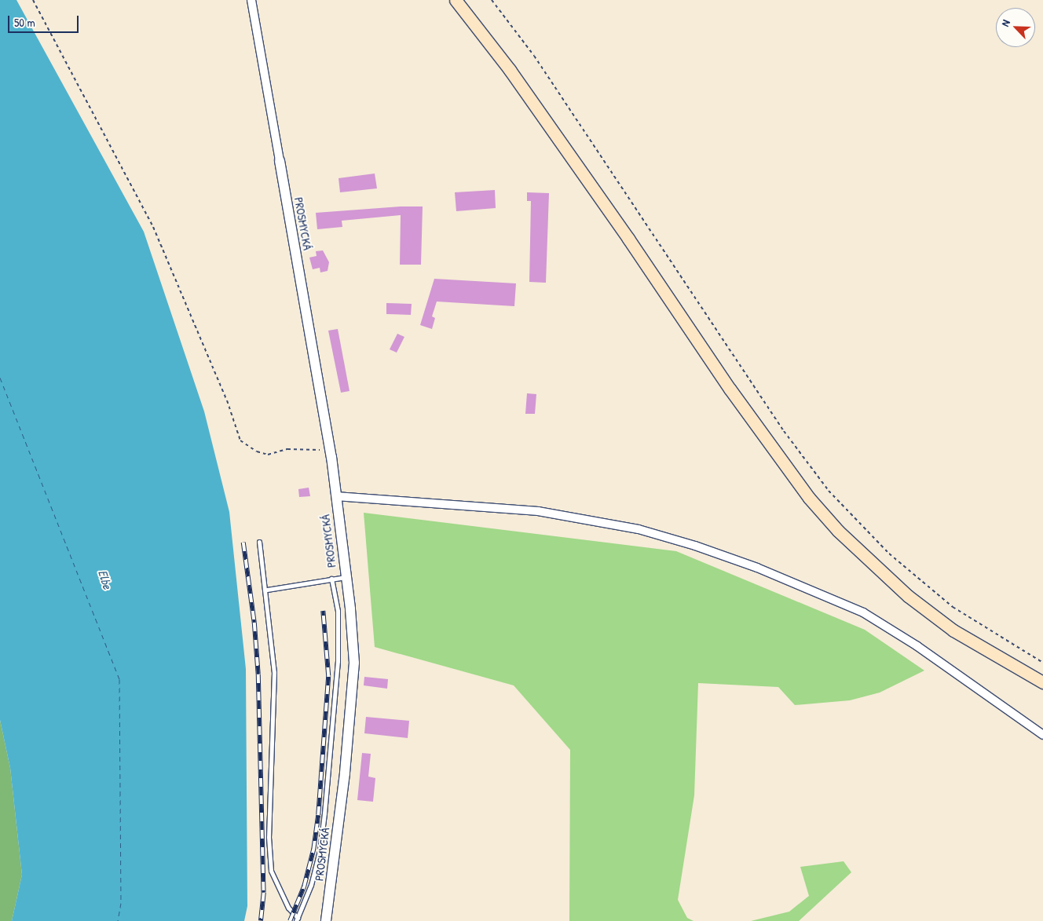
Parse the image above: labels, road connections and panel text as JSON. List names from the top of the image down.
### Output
{
  "streets": {
    "street": ["PROSMYCKÁ"]
  },
  "water": ["Elbe"],
  "scale_bar": "50 m",
  "north": "top left"
}
